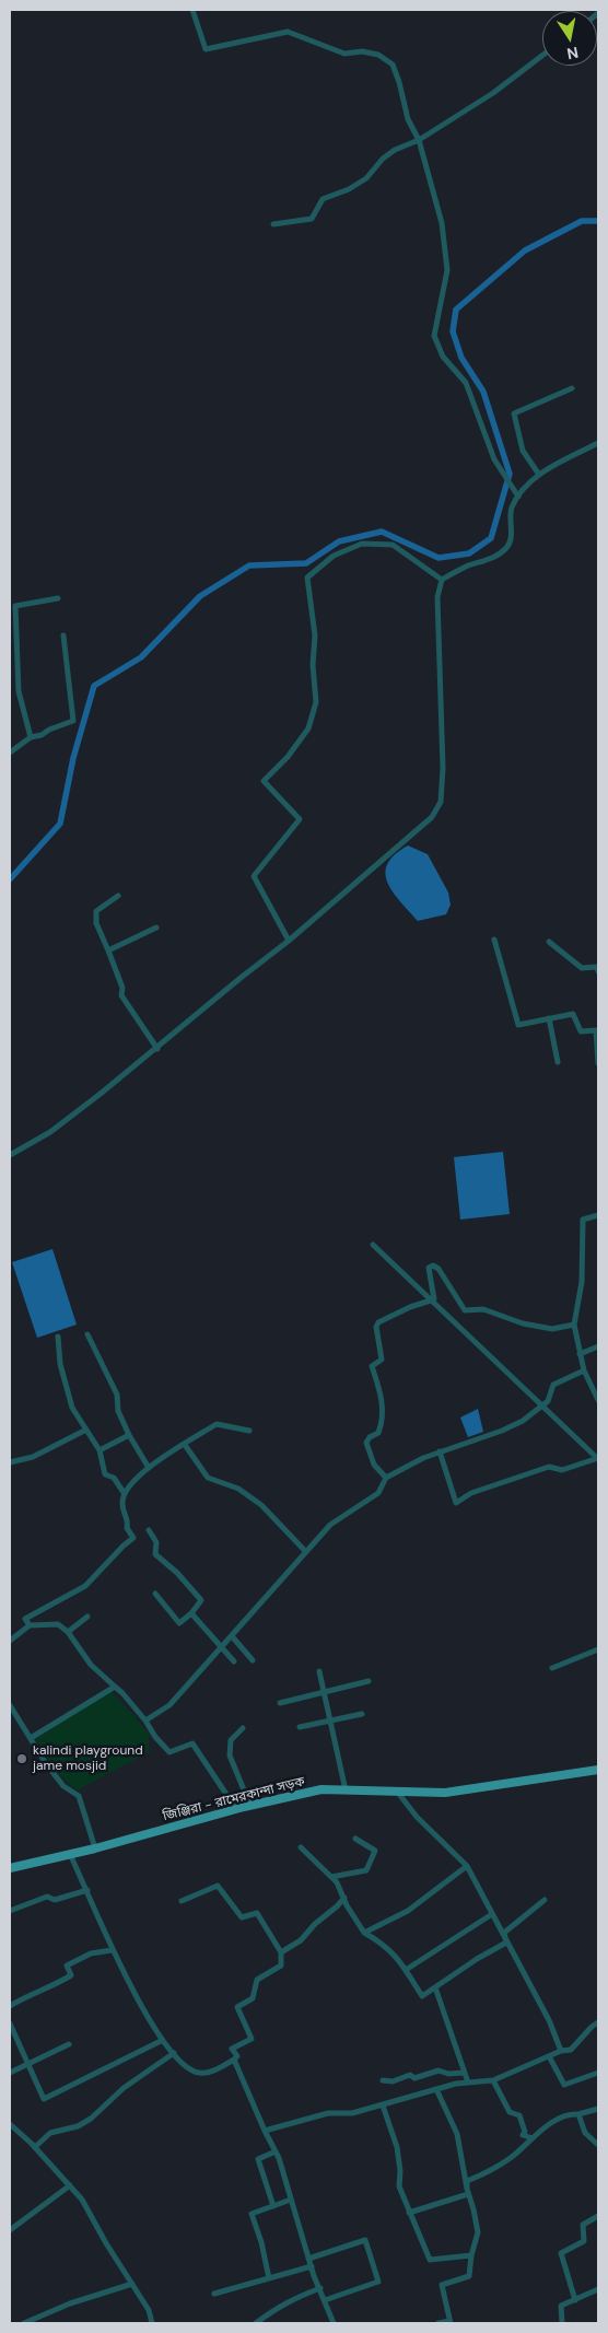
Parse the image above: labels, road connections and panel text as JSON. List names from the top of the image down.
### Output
{
  "streets": {
    "main road": ["জিঞ্জিরা - রামেরকান্দা সড়ক"]
  },
  "places": ["kalindi playground jame mosjid"],
  "north": "bottom"
}
